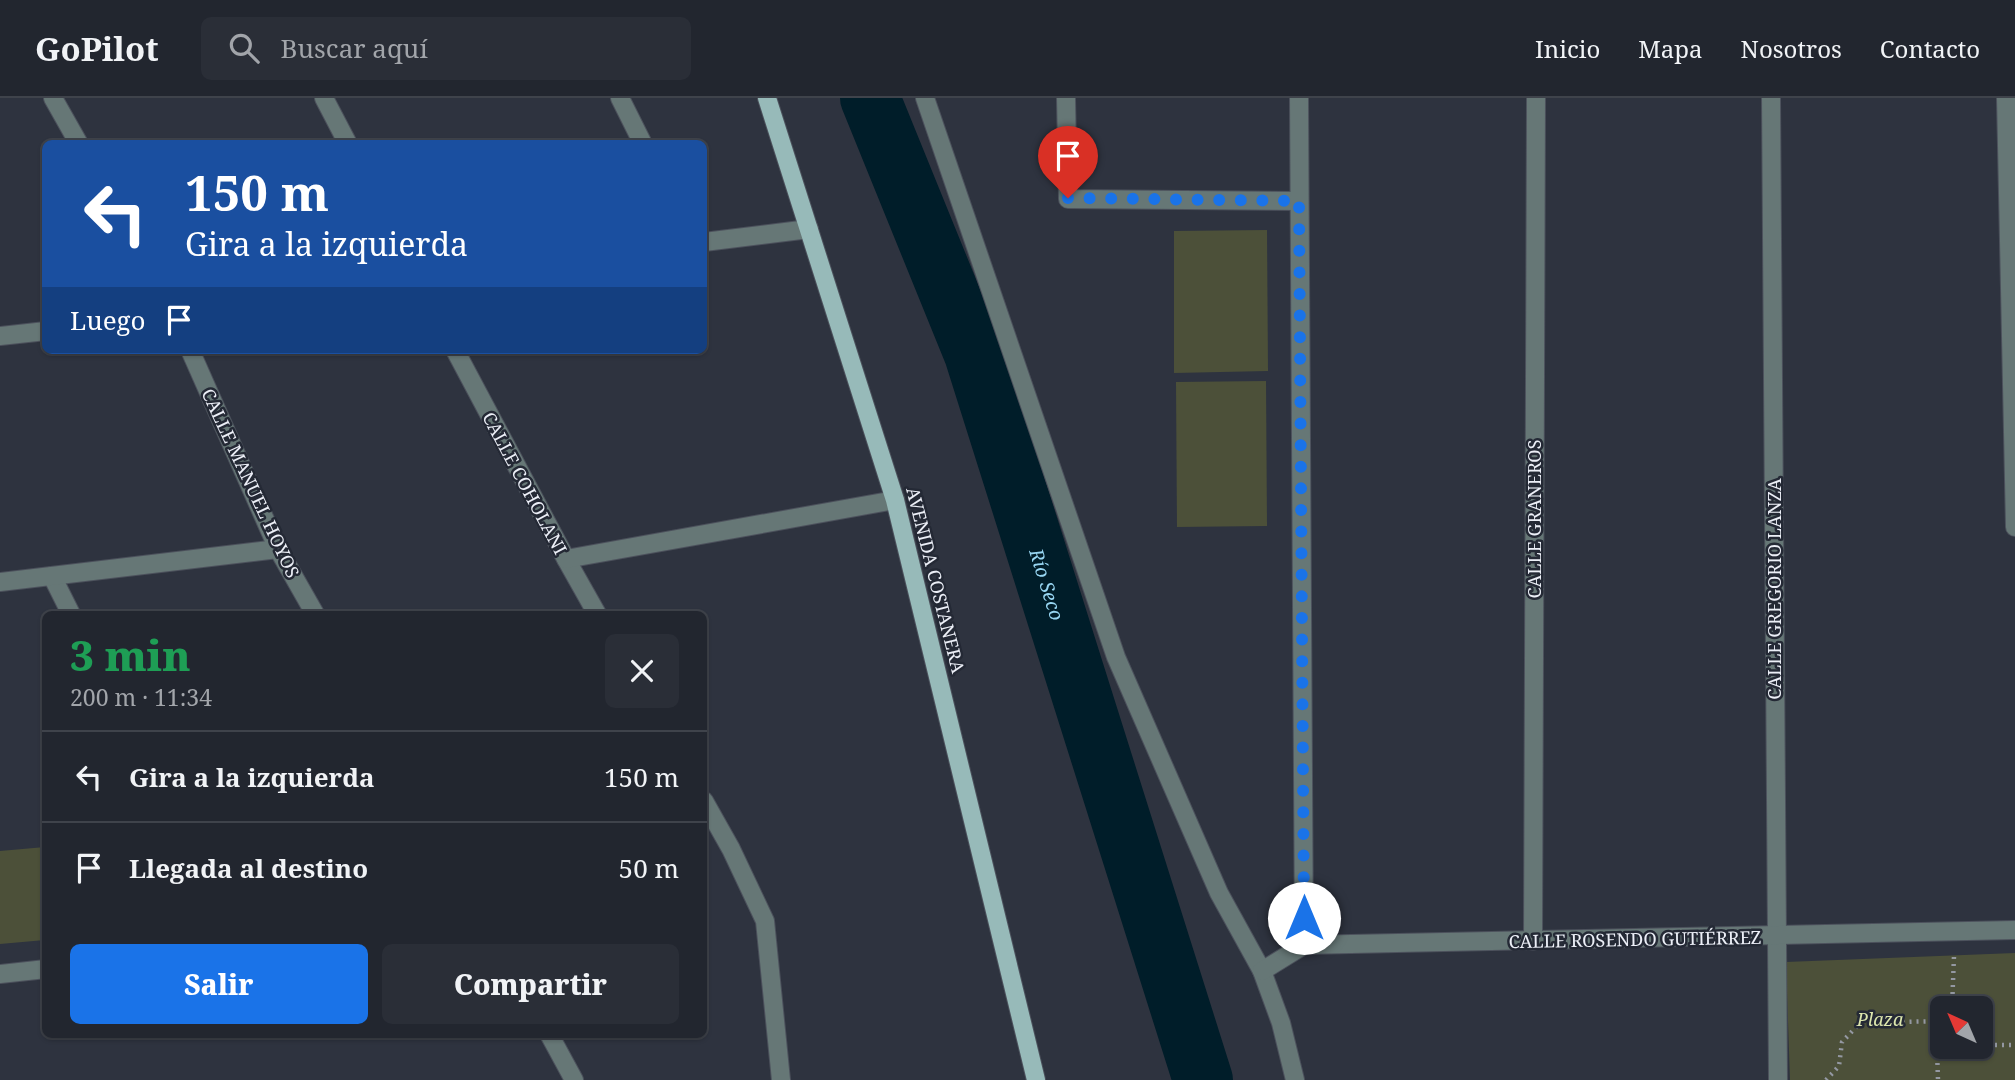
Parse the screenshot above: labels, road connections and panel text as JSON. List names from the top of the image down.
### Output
{
  "streets": {
    "main road": ["AVENIDA COSTANERA"],
    "street": [
      "CALLE MANUEL HOYOS",
      "CALLE COHOLANI",
      "CALLE GRANEROS",
      "CALLE GREGORIO LANZA",
      "CALLE ROSENDO GUTIÉRREZ"
    ]
  },
  "crossings": [
    ["CALLE GRANEROS", "CALLE ROSENDO GUTIÉRREZ"],
    ["CALLE GREGORIO LANZA", "CALLE ROSENDO GUTIÉRREZ"]
  ],
  "water": ["Río Seco"],
  "parks": ["Plaza"],
  "north": "top left",
  "page": {
    "header": "GoPilot",
    "search": "Buscar aquí",
    "nav": [
      "Inicio",
      "Mapa",
      "Nosotros",
      "Contacto"
    ],
    "turn": ["150 m", "Gira a la izquierda"],
    "then": "Luego",
    "heading": ["3 min", "200 m · 11:34"],
    "list": [
      {
        "name": "Gira a la izquierda",
        "value": "150 m"
      },
      {
        "name": "Llegada al destino",
        "value": "50 m"
      }
    ],
    "buttons": ["Salir", "Compartir"]
  }
}
